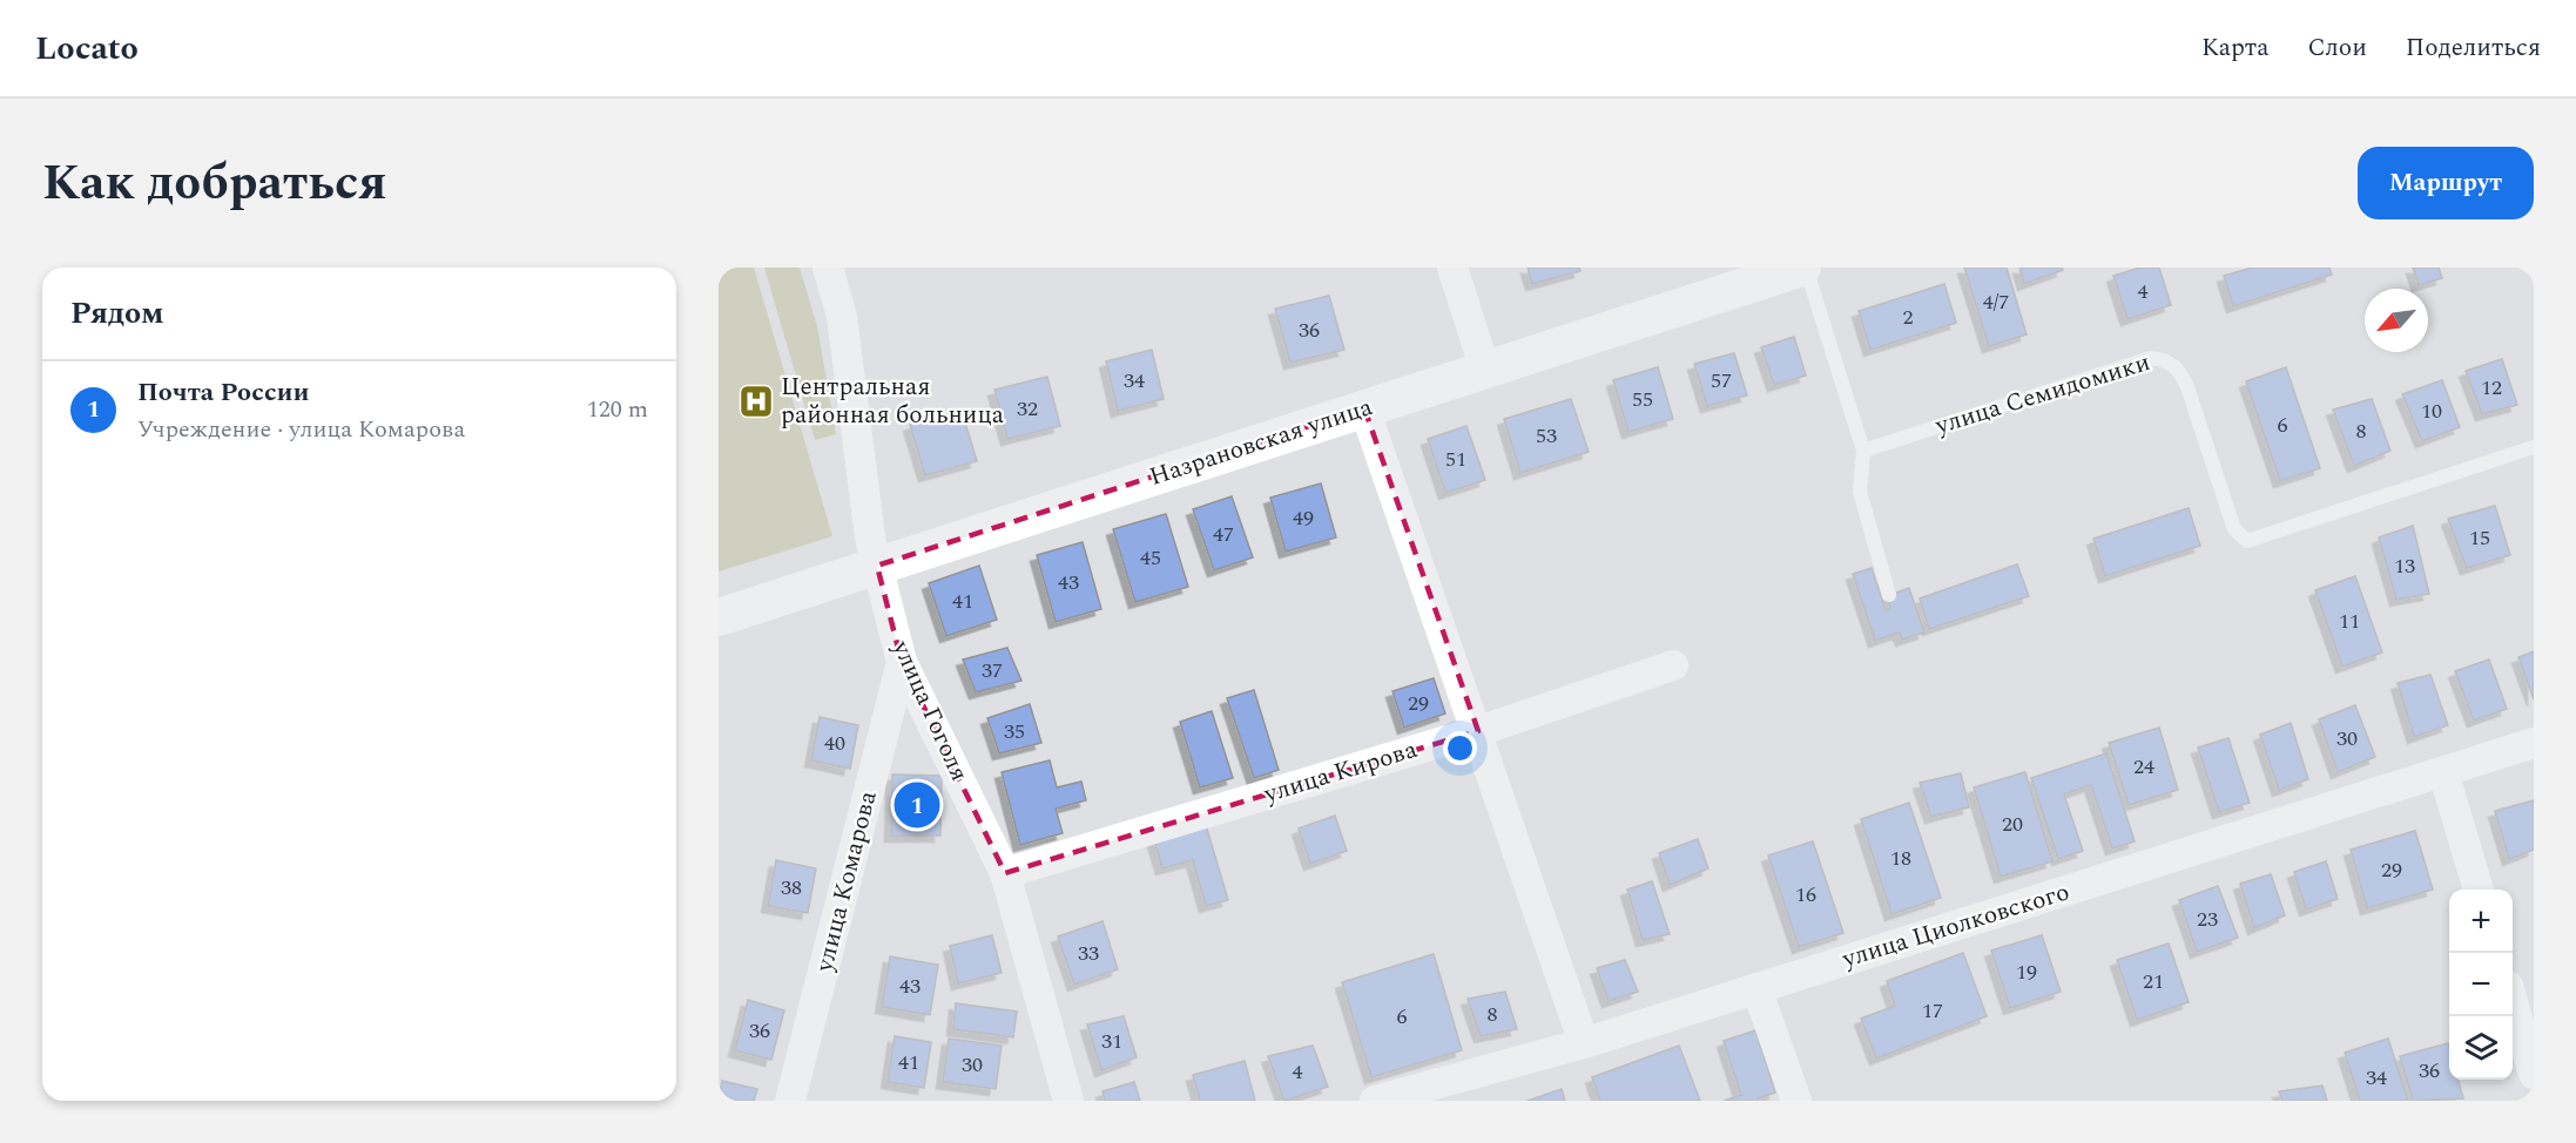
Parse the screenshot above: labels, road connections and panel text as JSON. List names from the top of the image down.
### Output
{
  "streets": {
    "street": [
      "Назрановская улица",
      "улица Гоголя",
      "улица Кирова",
      "улица Комарова",
      "улица Циолковского"
    ],
    "lane": ["улица Семидомики"]
  },
  "crossings": [
    ["Назрановская улица", "улица Гоголя"],
    ["улица Гоголя", "улица Кирова"],
    ["улица Гоголя", "улица Комарова"]
  ],
  "places": {
    "hospital": ["Центральная районная больница"]
  },
  "house_numbers": [
    "4",
    "4/7",
    "2",
    "36",
    "34",
    "57",
    "12",
    "55",
    "32",
    "10",
    "6",
    "8",
    "53",
    "51",
    "49",
    "47",
    "15",
    "45",
    "13",
    "43",
    "41",
    "11",
    "37",
    "29",
    "35",
    "30",
    "40",
    "24",
    "20",
    "18",
    "29",
    "38",
    "16",
    "23",
    "33",
    "19",
    "21",
    "43",
    "17",
    "8",
    "6",
    "36",
    "31",
    "41",
    "30",
    "36",
    "4",
    "34"
  ],
  "north": "bottom left",
  "page": {
    "header": "Locato",
    "nav": ["Карта", "Слои", "Поделиться"],
    "title": "Как добраться",
    "buttons": "Маршрут",
    "heading": "Рядом",
    "list": [
      {
        "mark": "1",
        "name": "Почта России",
        "note": "Учреждение · улица Комарова",
        "value": "120 m"
      }
    ],
    "pins": "1",
    "map_buttons": ["+", "−"]
  }
}
